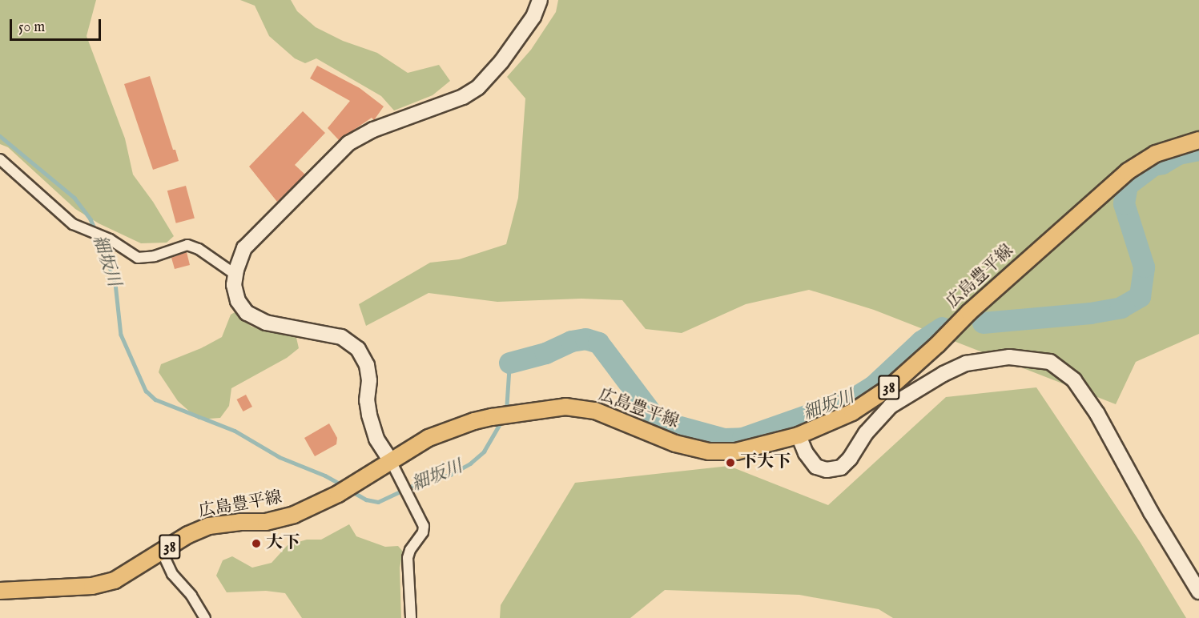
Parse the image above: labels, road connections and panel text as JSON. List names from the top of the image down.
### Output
{
  "streets": {
    "main road": ["広島豊平線", "38"]
  },
  "water": ["細坂川"],
  "places": ["下大下", "大下"],
  "scale_bar": "50 m"
}
